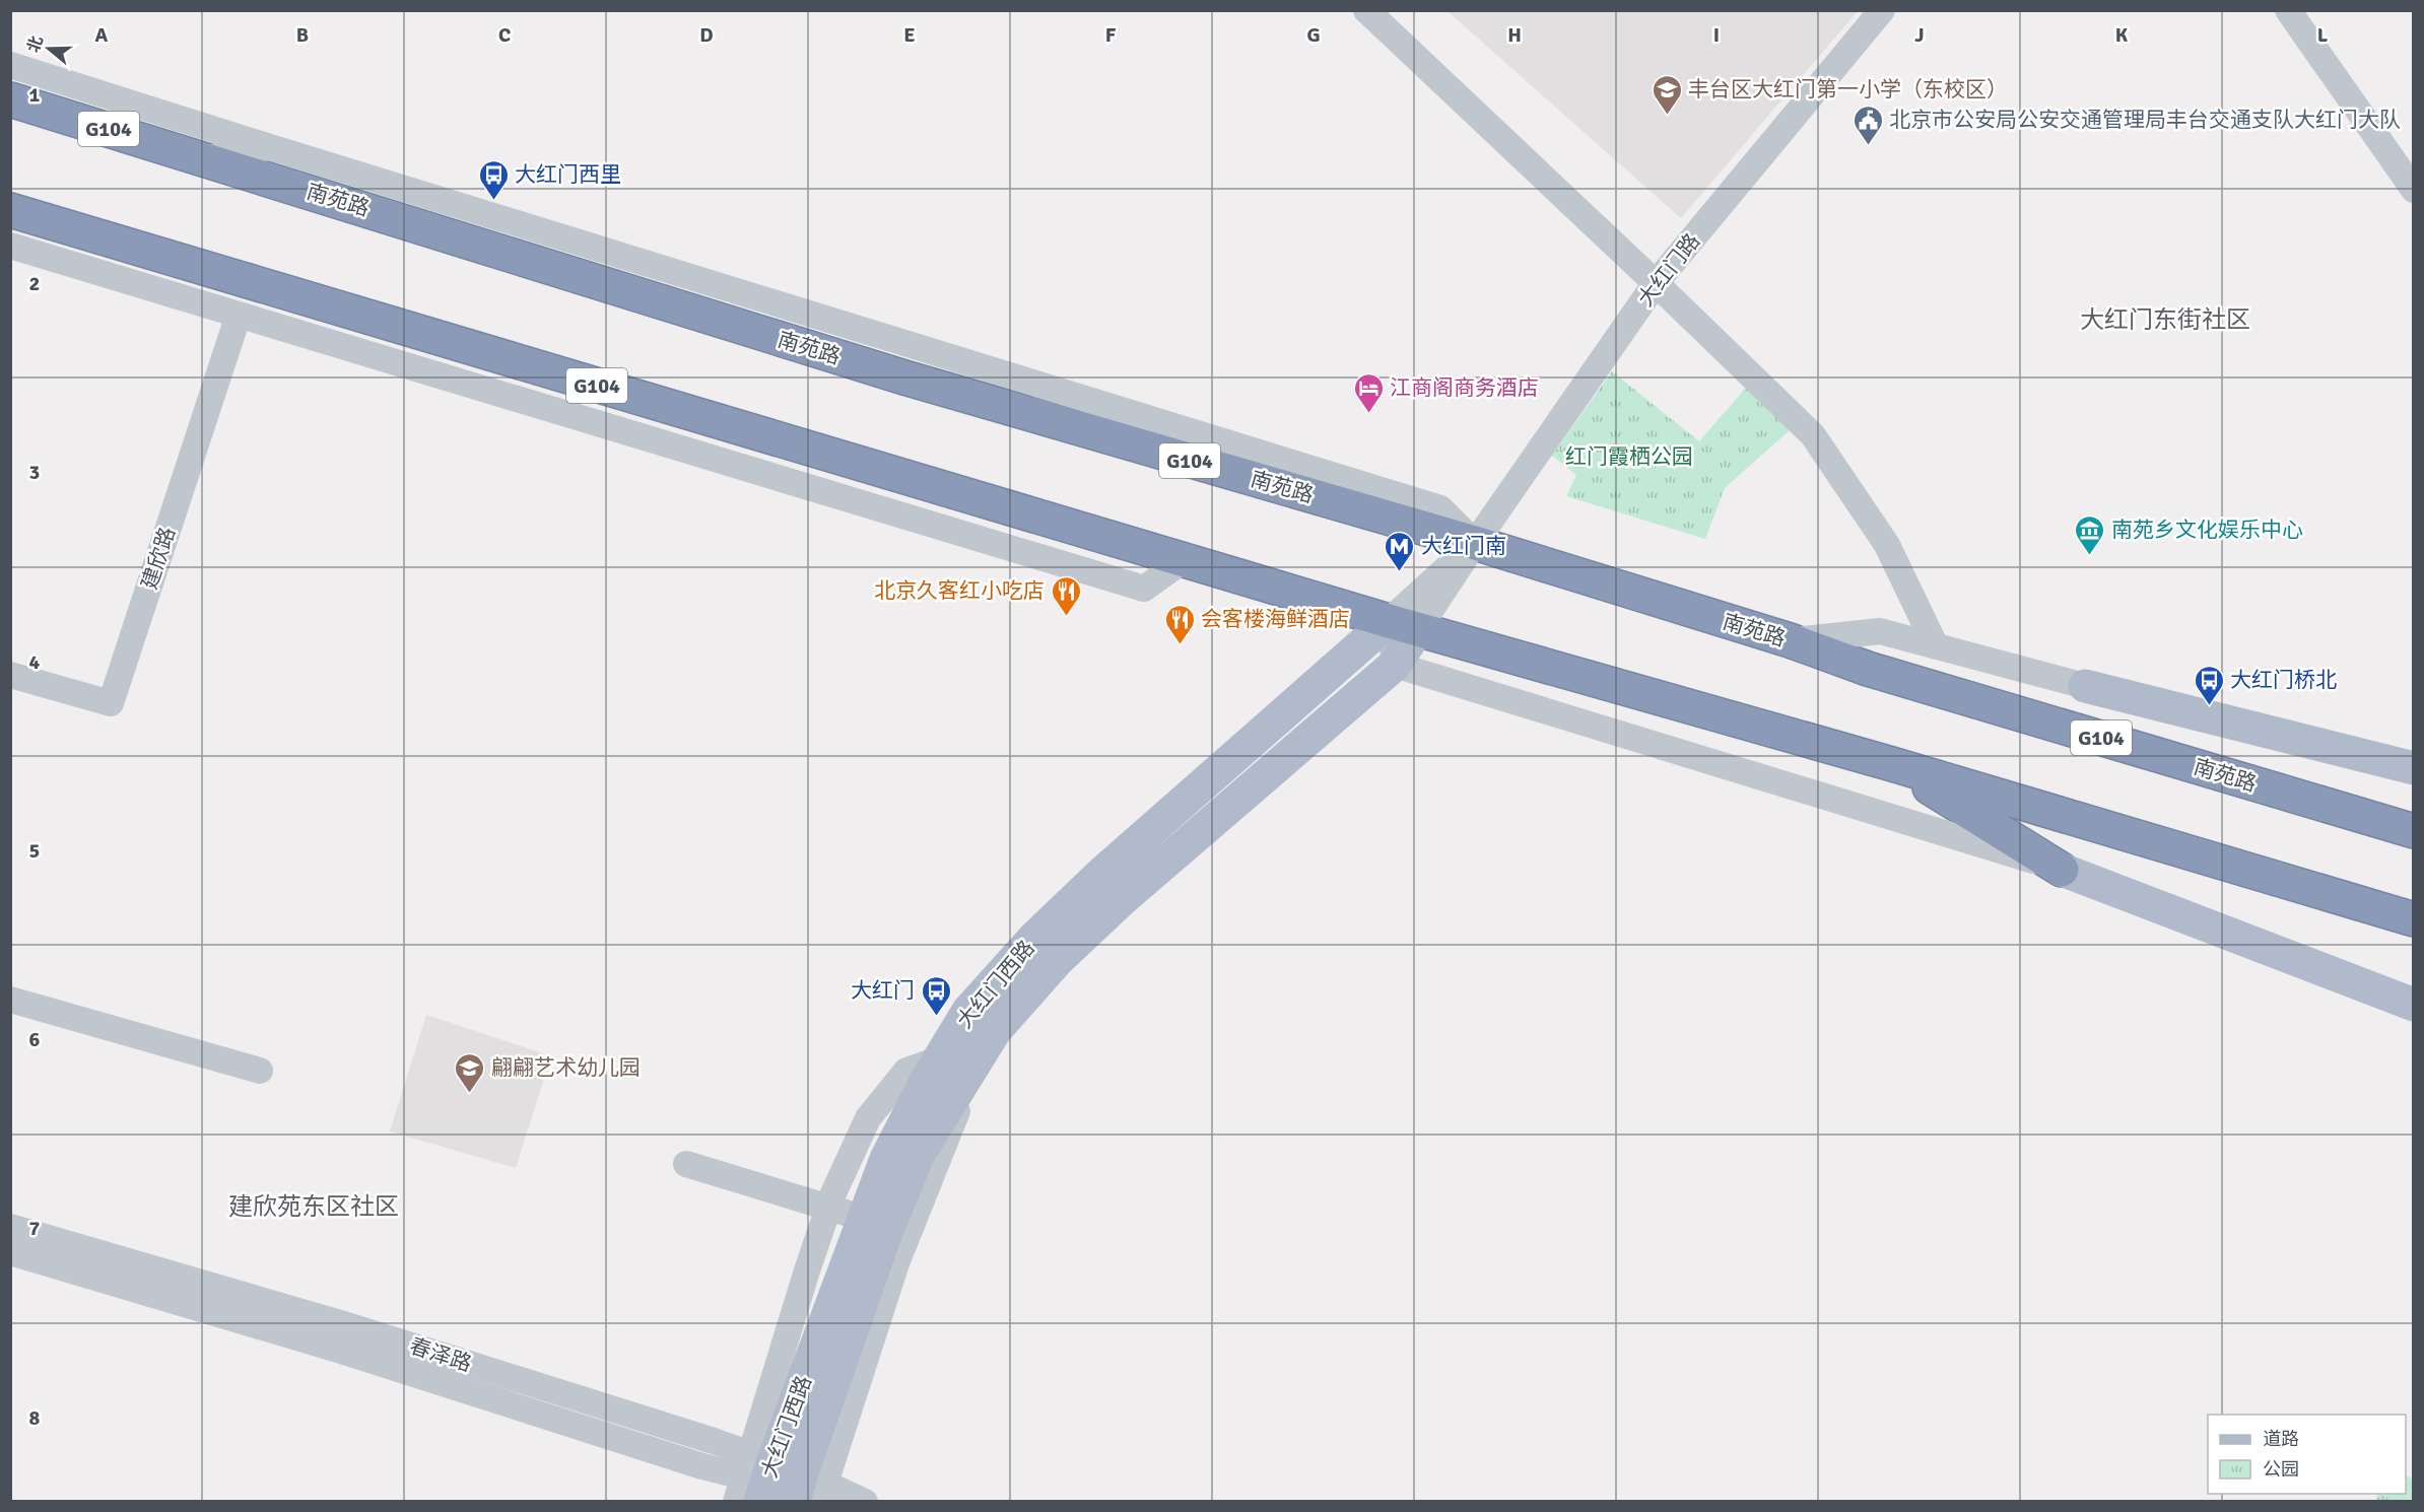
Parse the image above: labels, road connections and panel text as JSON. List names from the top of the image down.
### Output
{
  "streets": {
    "highway": ["G104", "南苑路"],
    "main road": ["大红门西路"],
    "street": ["大红门路", "建欣路", "春泽路"]
  },
  "crossings": [
    ["G104", "大红门路"],
    ["G104", "大红门西路"],
    ["南苑路", "大红门路"],
    ["大红门路", "大红门西路"],
    ["大红门西路", "春泽路"]
  ],
  "districts": ["大红门东街社区", "建欣苑东区社区"],
  "parks": ["红门霞栖公园"],
  "places": {
    "school or university": ["丰台区大红门第一小学（东校区）", "翩翩艺术幼儿园"],
    "public building": ["北京市公安局公安交通管理局丰台交通支队大红门大队"],
    "bus stop": ["大红门西里", "大红门桥北", "大红门"],
    "hotel": ["江商阁商务酒店"],
    "museum": ["南苑乡文化娱乐中心"],
    "metro station": ["大红门南"],
    "restaurant": ["北京久客红小吃店", "会客楼海鲜酒店"]
  },
  "legend": ["道路", "公园"],
  "north": "left",
  "grid": {
    "columns": [
      "A",
      "B",
      "C",
      "D",
      "E",
      "F",
      "G",
      "H",
      "I",
      "J",
      "K",
      "L"
    ],
    "rows": [
      "1",
      "2",
      "3",
      "4",
      "5",
      "6",
      "7",
      "8"
    ]
  }
}
